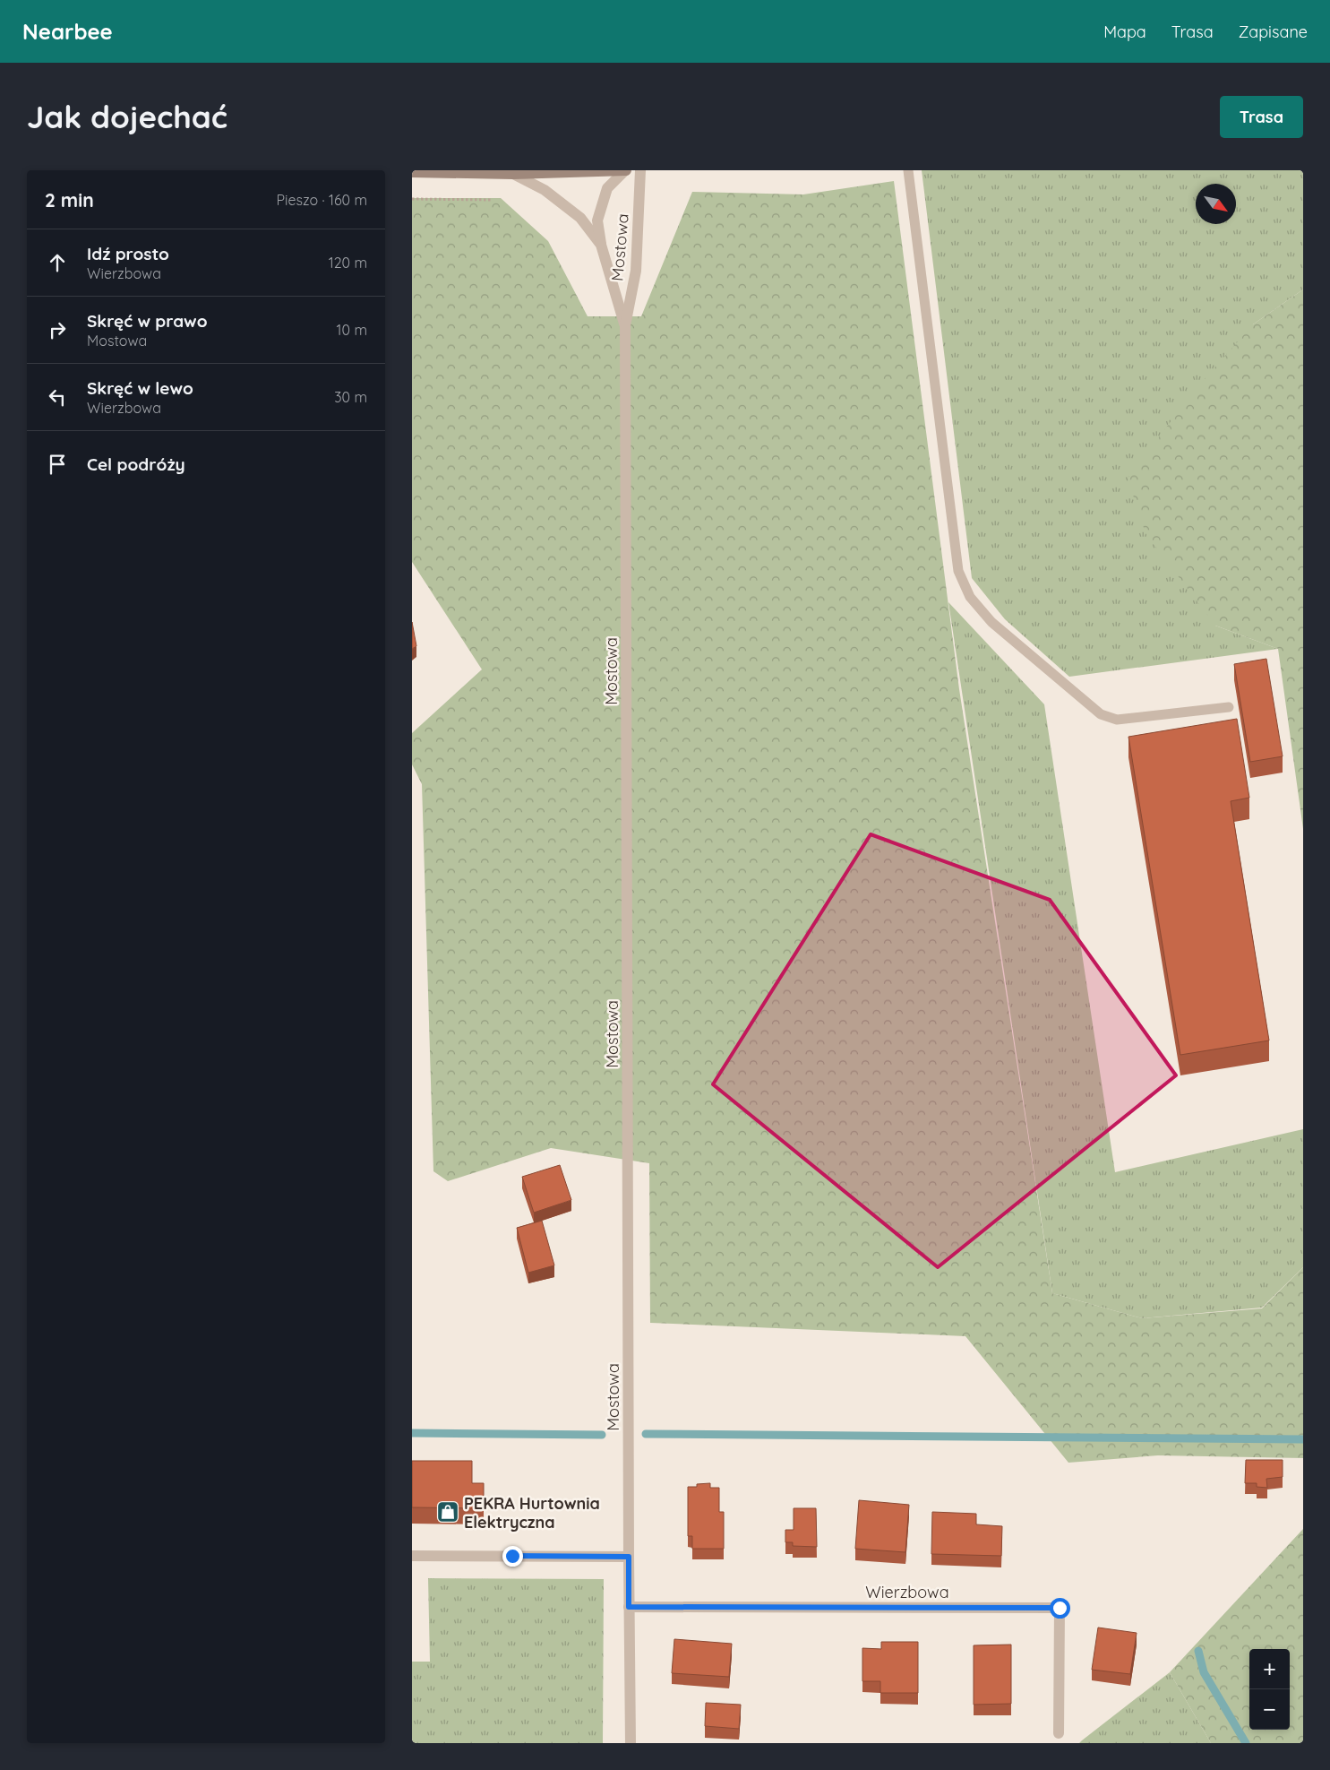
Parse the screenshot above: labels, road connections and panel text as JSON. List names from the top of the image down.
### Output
{
  "streets": {
    "street": ["Mostowa", "Wierzbowa"]
  },
  "crossings": [
    ["Mostowa", "Wierzbowa"]
  ],
  "places": {
    "shop": ["PEKRA Hurtownia Elektryczna"]
  },
  "north": "bottom right",
  "page": {
    "header": "Nearbee",
    "nav": ["Mapa", "Trasa", "Zapisane"],
    "buttons": "Trasa",
    "title": "Jak dojechać",
    "heading": ["2 min", "Pieszo · 160 m"],
    "list": [
      ["Idź prosto", "Wierzbowa", "120 m"],
      ["Skręć w prawo", "Mostowa", "10 m"],
      ["Skręć w lewo", "Wierzbowa", "30 m"],
      "Cel podróży"
    ],
    "map_buttons": ["+", "−"]
  }
}
